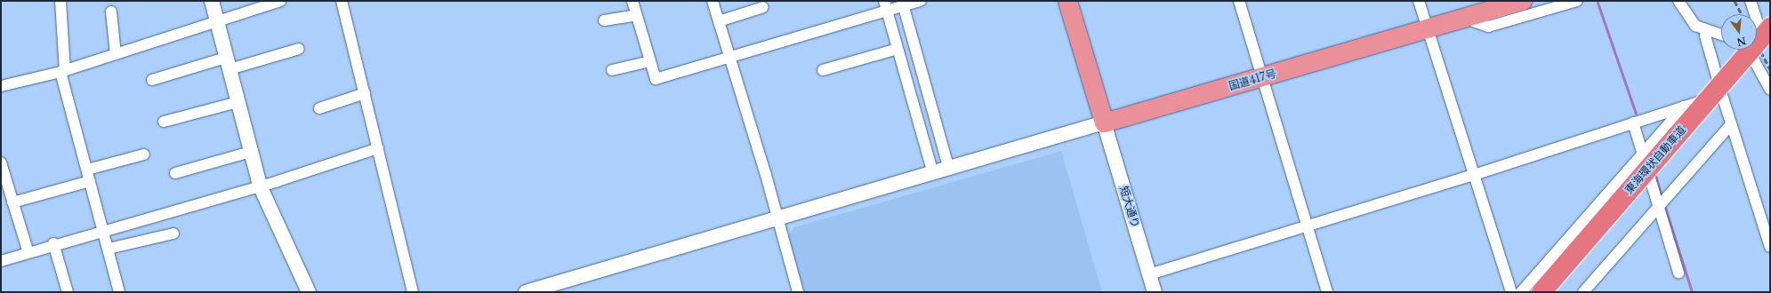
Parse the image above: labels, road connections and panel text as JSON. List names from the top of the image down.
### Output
{
  "streets": {
    "highway": ["国道417号", "東海環状自動車道"],
    "street": ["短大通り"]
  },
  "crossings": [
    ["国道417号", "短大通り"]
  ],
  "north": "bottom"
}
